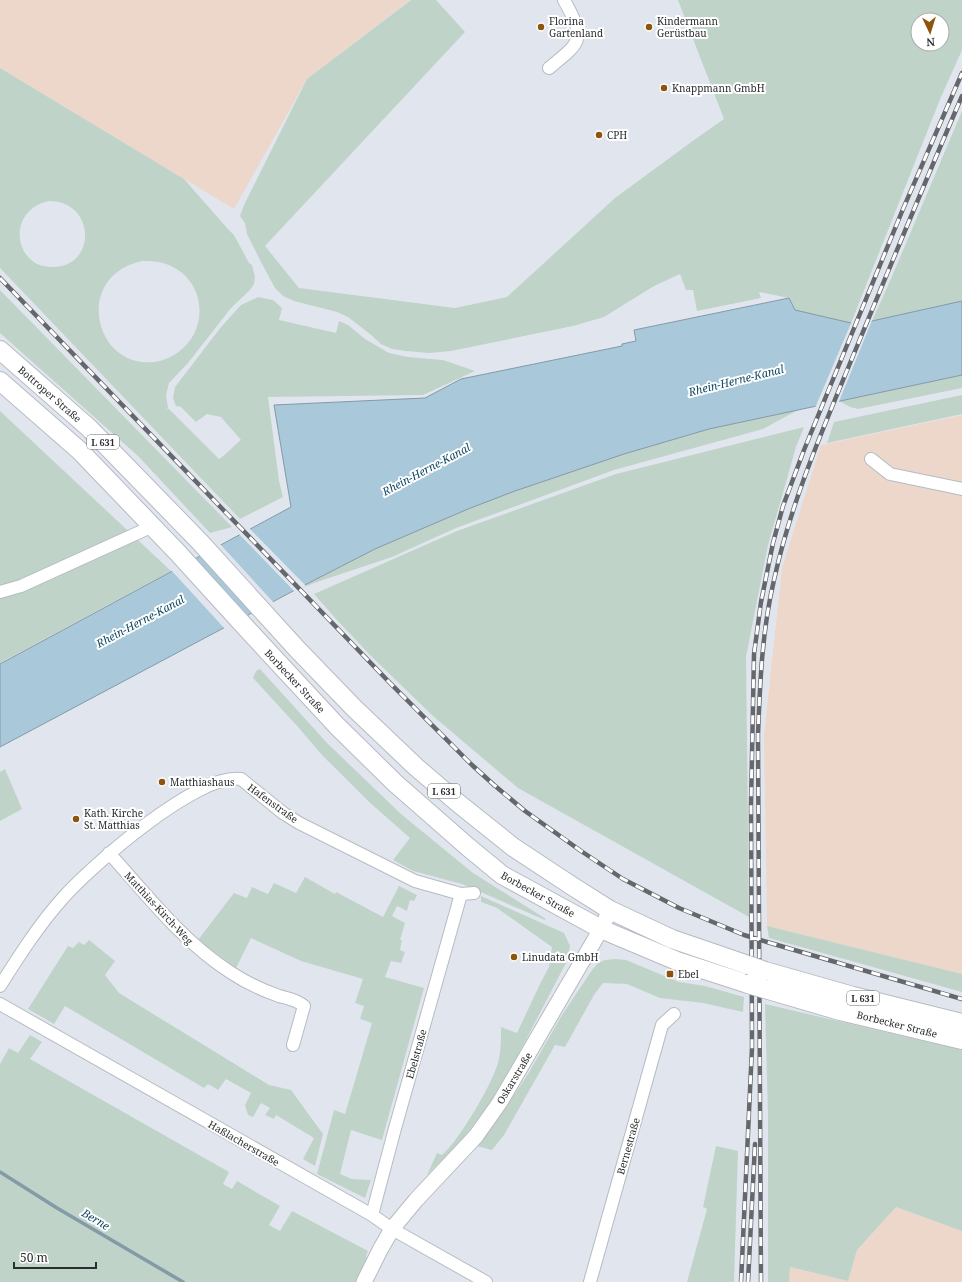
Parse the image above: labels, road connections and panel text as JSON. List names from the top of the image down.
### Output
{
  "streets": {
    "main road": ["Bottroper Straße", "L 631", "Borbecker Straße"],
    "street": [
      "Hafenstraße",
      "Matthias-Kirch-Weg",
      "Ebelstraße",
      "Oskarstraße",
      "Haßlacherstraße",
      "Bernestraße"
    ]
  },
  "crossings": [
    ["Bottroper Straße", "Borbecker Straße"],
    ["L 631", "Borbecker Straße"],
    ["Borbecker Straße", "Oskarstraße"],
    ["Hafenstraße", "Matthias-Kirch-Weg"],
    ["Hafenstraße", "Ebelstraße"],
    ["Ebelstraße", "Haßlacherstraße"],
    ["Oskarstraße", "Haßlacherstraße"]
  ],
  "water": ["Rhein-Herne-Kanal", "Berne"],
  "places": {
    "other": [
      "Florina Gartenland",
      "Kindermann Gerüstbau",
      "Knappmann GmbH",
      "CPH",
      "Matthiashaus",
      "Kath. Kirche St. Matthias",
      "Linudata GmbH"
    ],
    "transit": ["Ebel"]
  },
  "scale_bar": "50 m",
  "north": "bottom"
}
